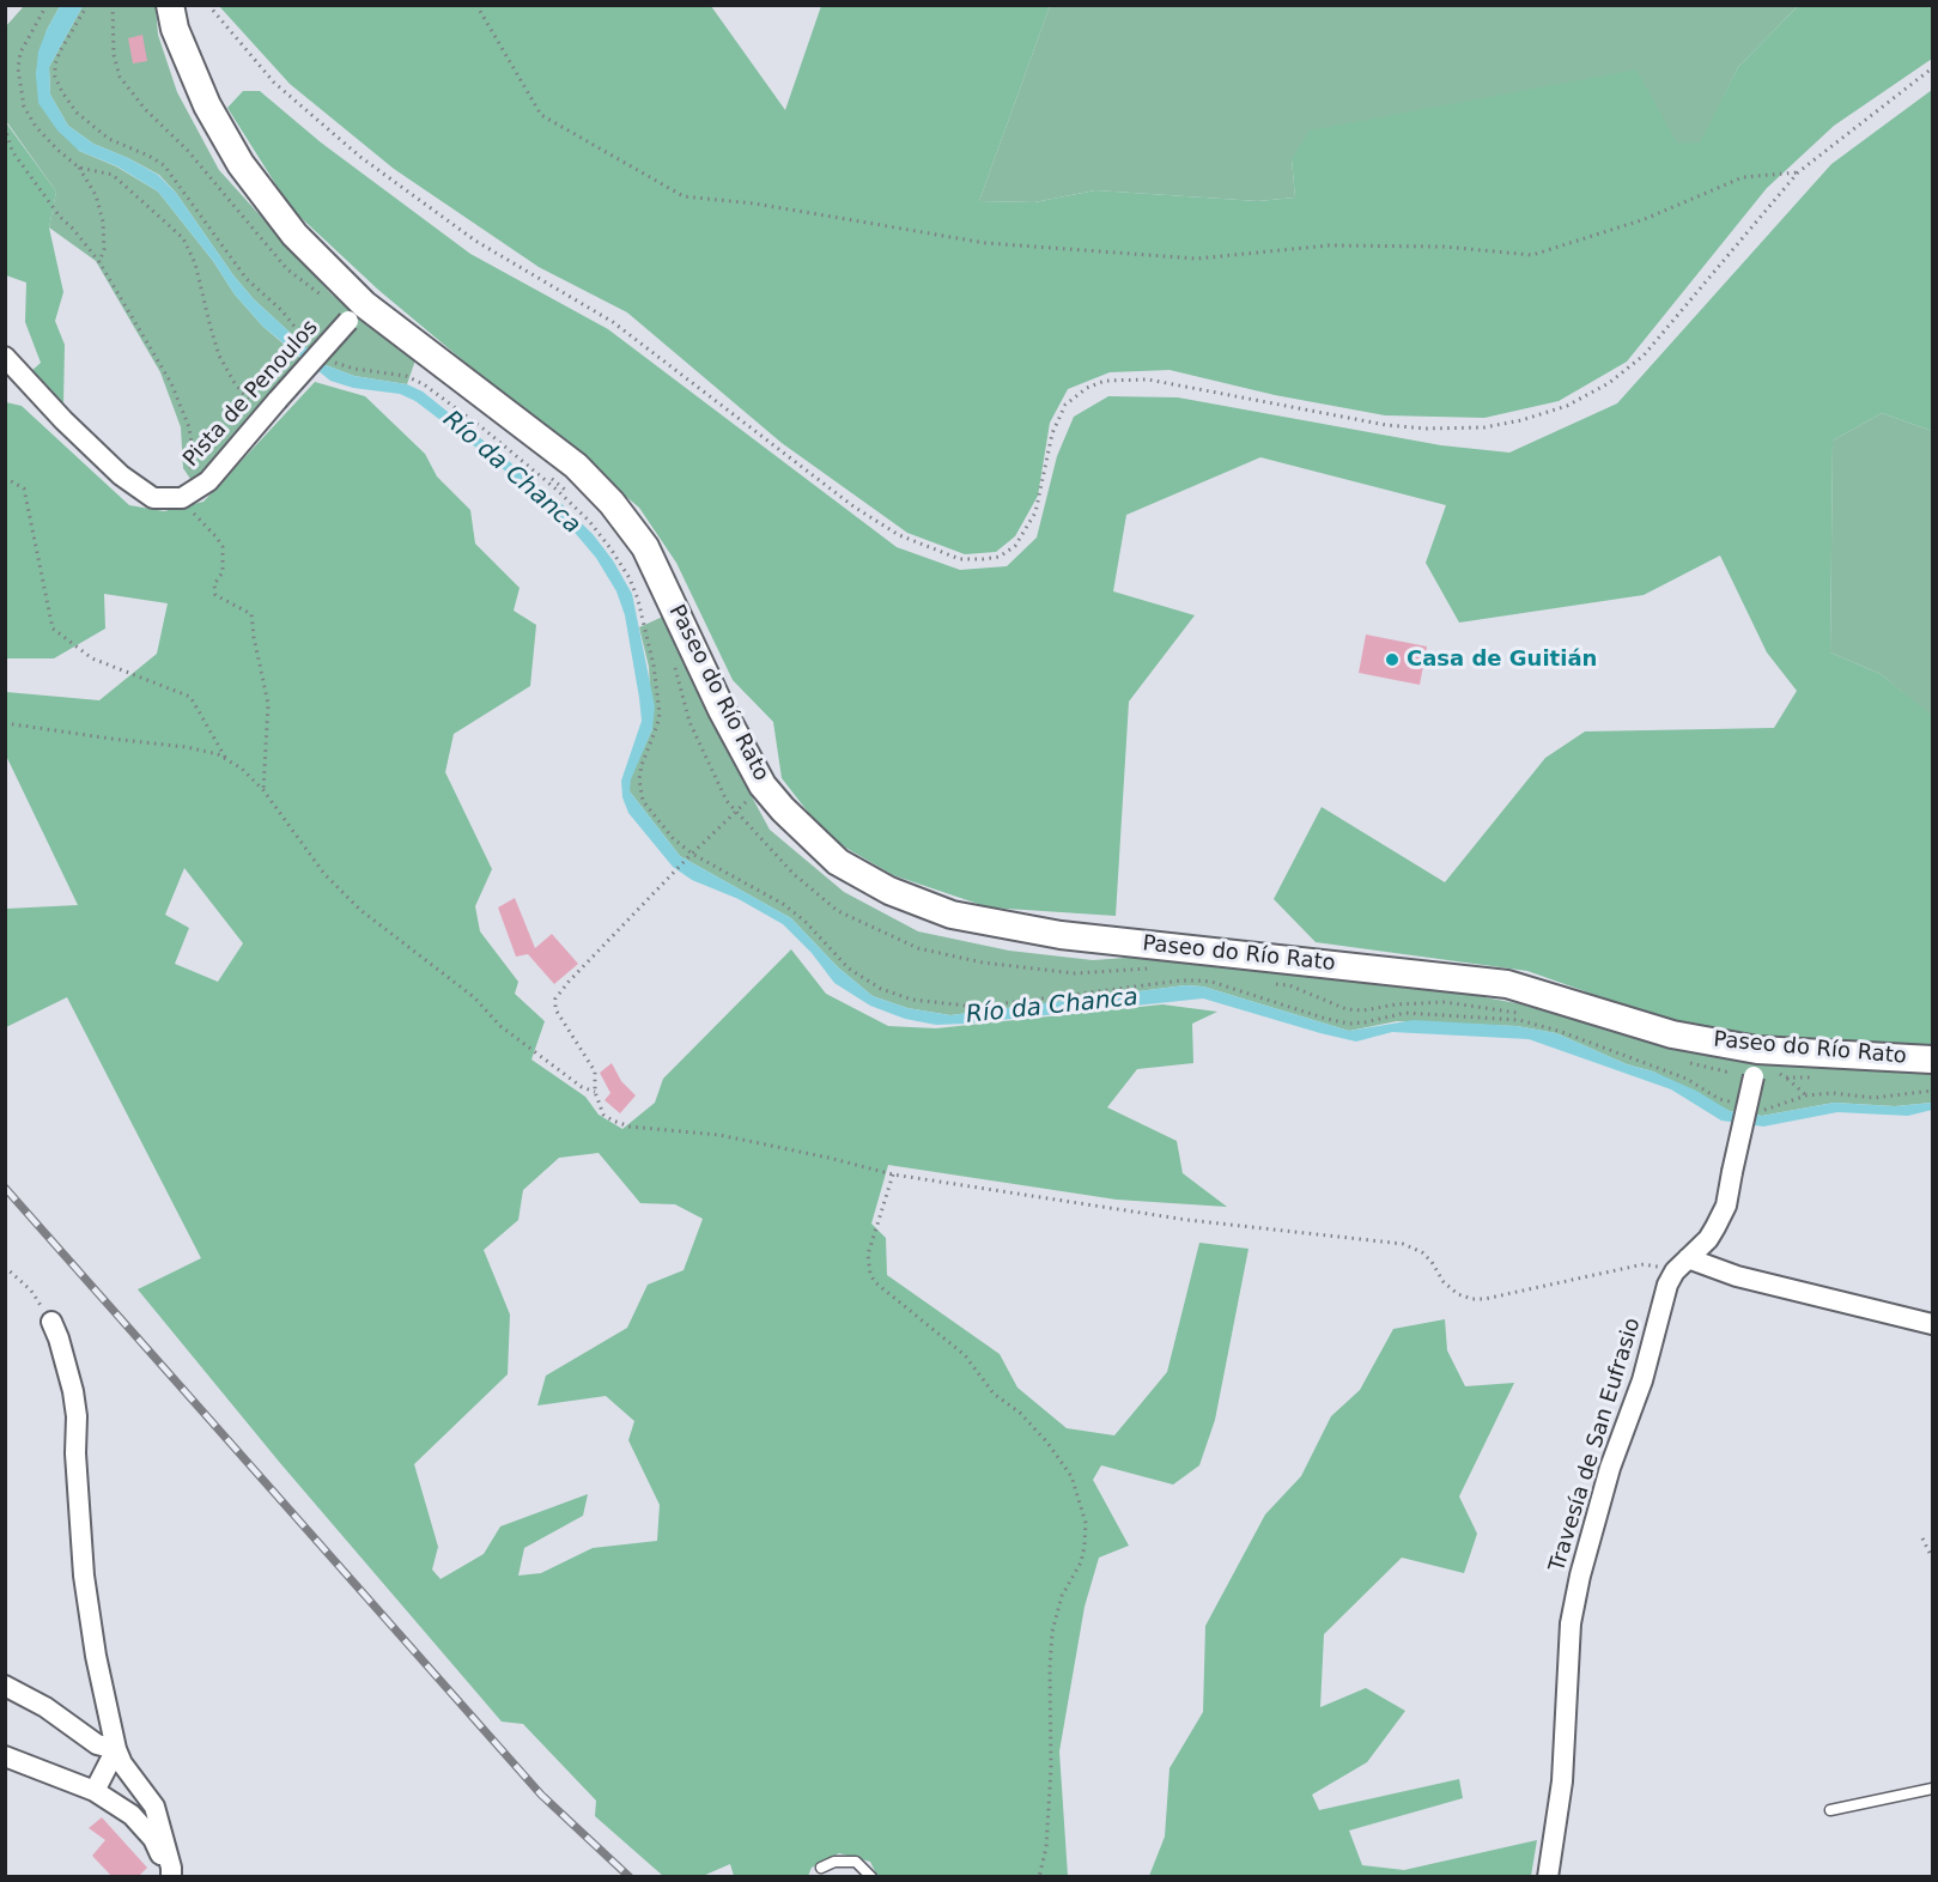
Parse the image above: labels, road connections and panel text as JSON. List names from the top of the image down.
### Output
{
  "streets": {
    "street": ["Pista de Penoulos", "Paseo do Río Rato", "Travesía de San Eufrasio"]
  },
  "crossings": [
    ["Pista de Penoulos", "Paseo do Río Rato"],
    ["Paseo do Río Rato", "Travesía de San Eufrasio"]
  ],
  "water": ["Río da Chanca"],
  "places": ["Casa de Guitián"]
}
